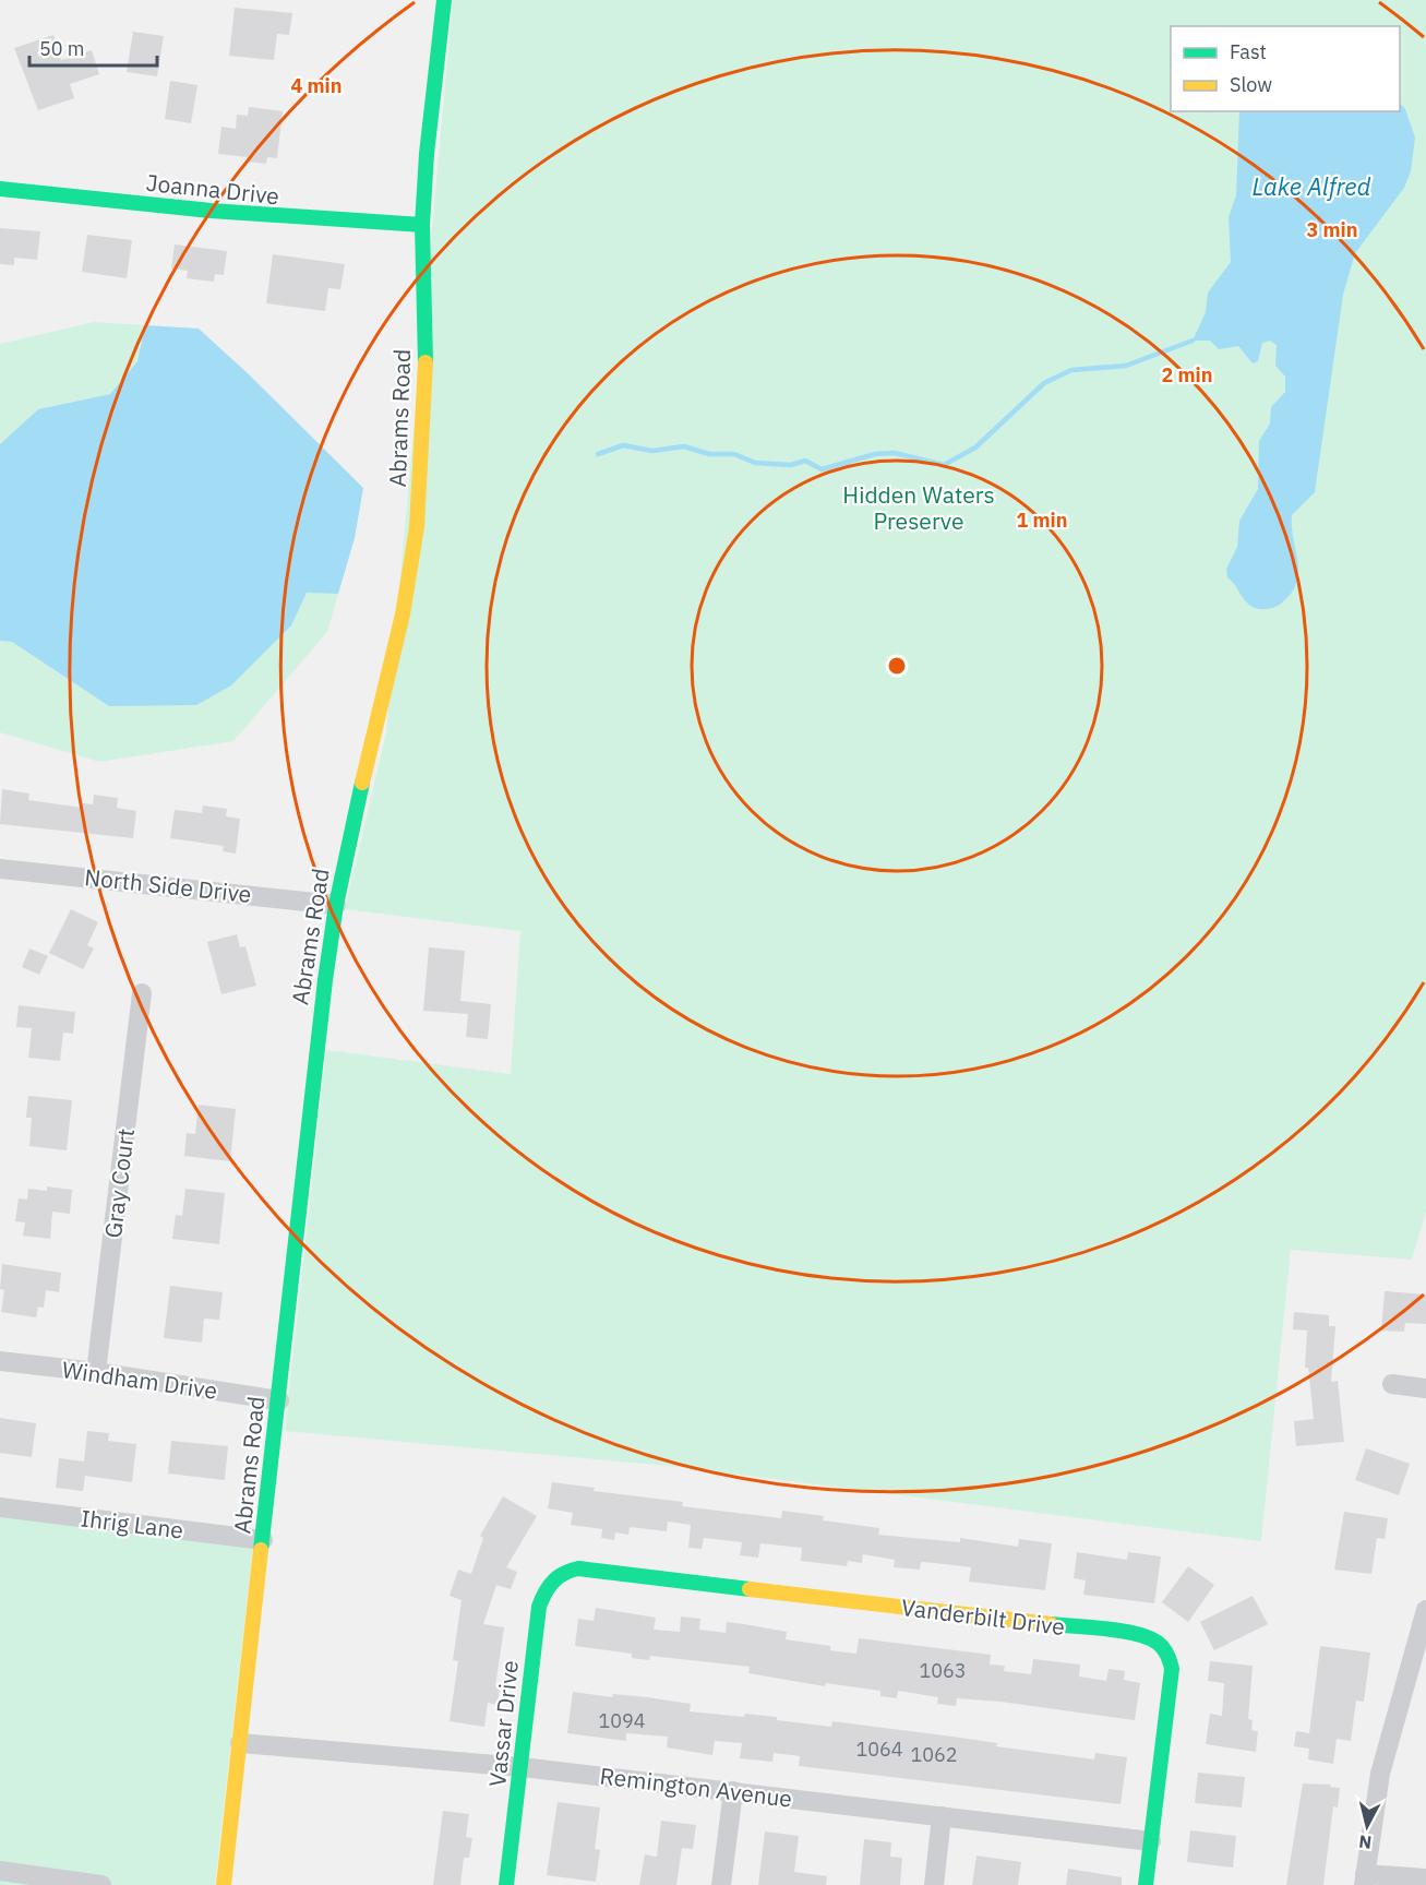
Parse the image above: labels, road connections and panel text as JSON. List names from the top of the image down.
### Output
{
  "streets": {
    "street": [
      "Joanna Drive",
      "Abrams Road",
      "North Side Drive",
      "Gray Court",
      "Windham Drive",
      "Ihrig Lane",
      "Vanderbilt Drive",
      "Vassar Drive",
      "Remington Avenue"
    ]
  },
  "crossings": [
    ["Joanna Drive", "Abrams Road"],
    ["Abrams Road", "North Side Drive"],
    ["Abrams Road", "Windham Drive"],
    ["Abrams Road", "Ihrig Lane"],
    ["Abrams Road", "Remington Avenue"],
    ["Gray Court", "Windham Drive"],
    ["Vanderbilt Drive", "Vassar Drive"],
    ["Vanderbilt Drive", "Remington Avenue"],
    ["Vassar Drive", "Remington Avenue"]
  ],
  "water": ["Lake Alfred"],
  "parks": ["Hidden Waters Preserve"],
  "house_numbers": [
    "1063",
    "1094",
    "1064",
    "1062"
  ],
  "legend": ["Fast", "Slow"],
  "scale_bar": "50 m",
  "north": "bottom",
  "rings": [
    "4 min",
    "3 min",
    "2 min",
    "1 min"
  ]
}
